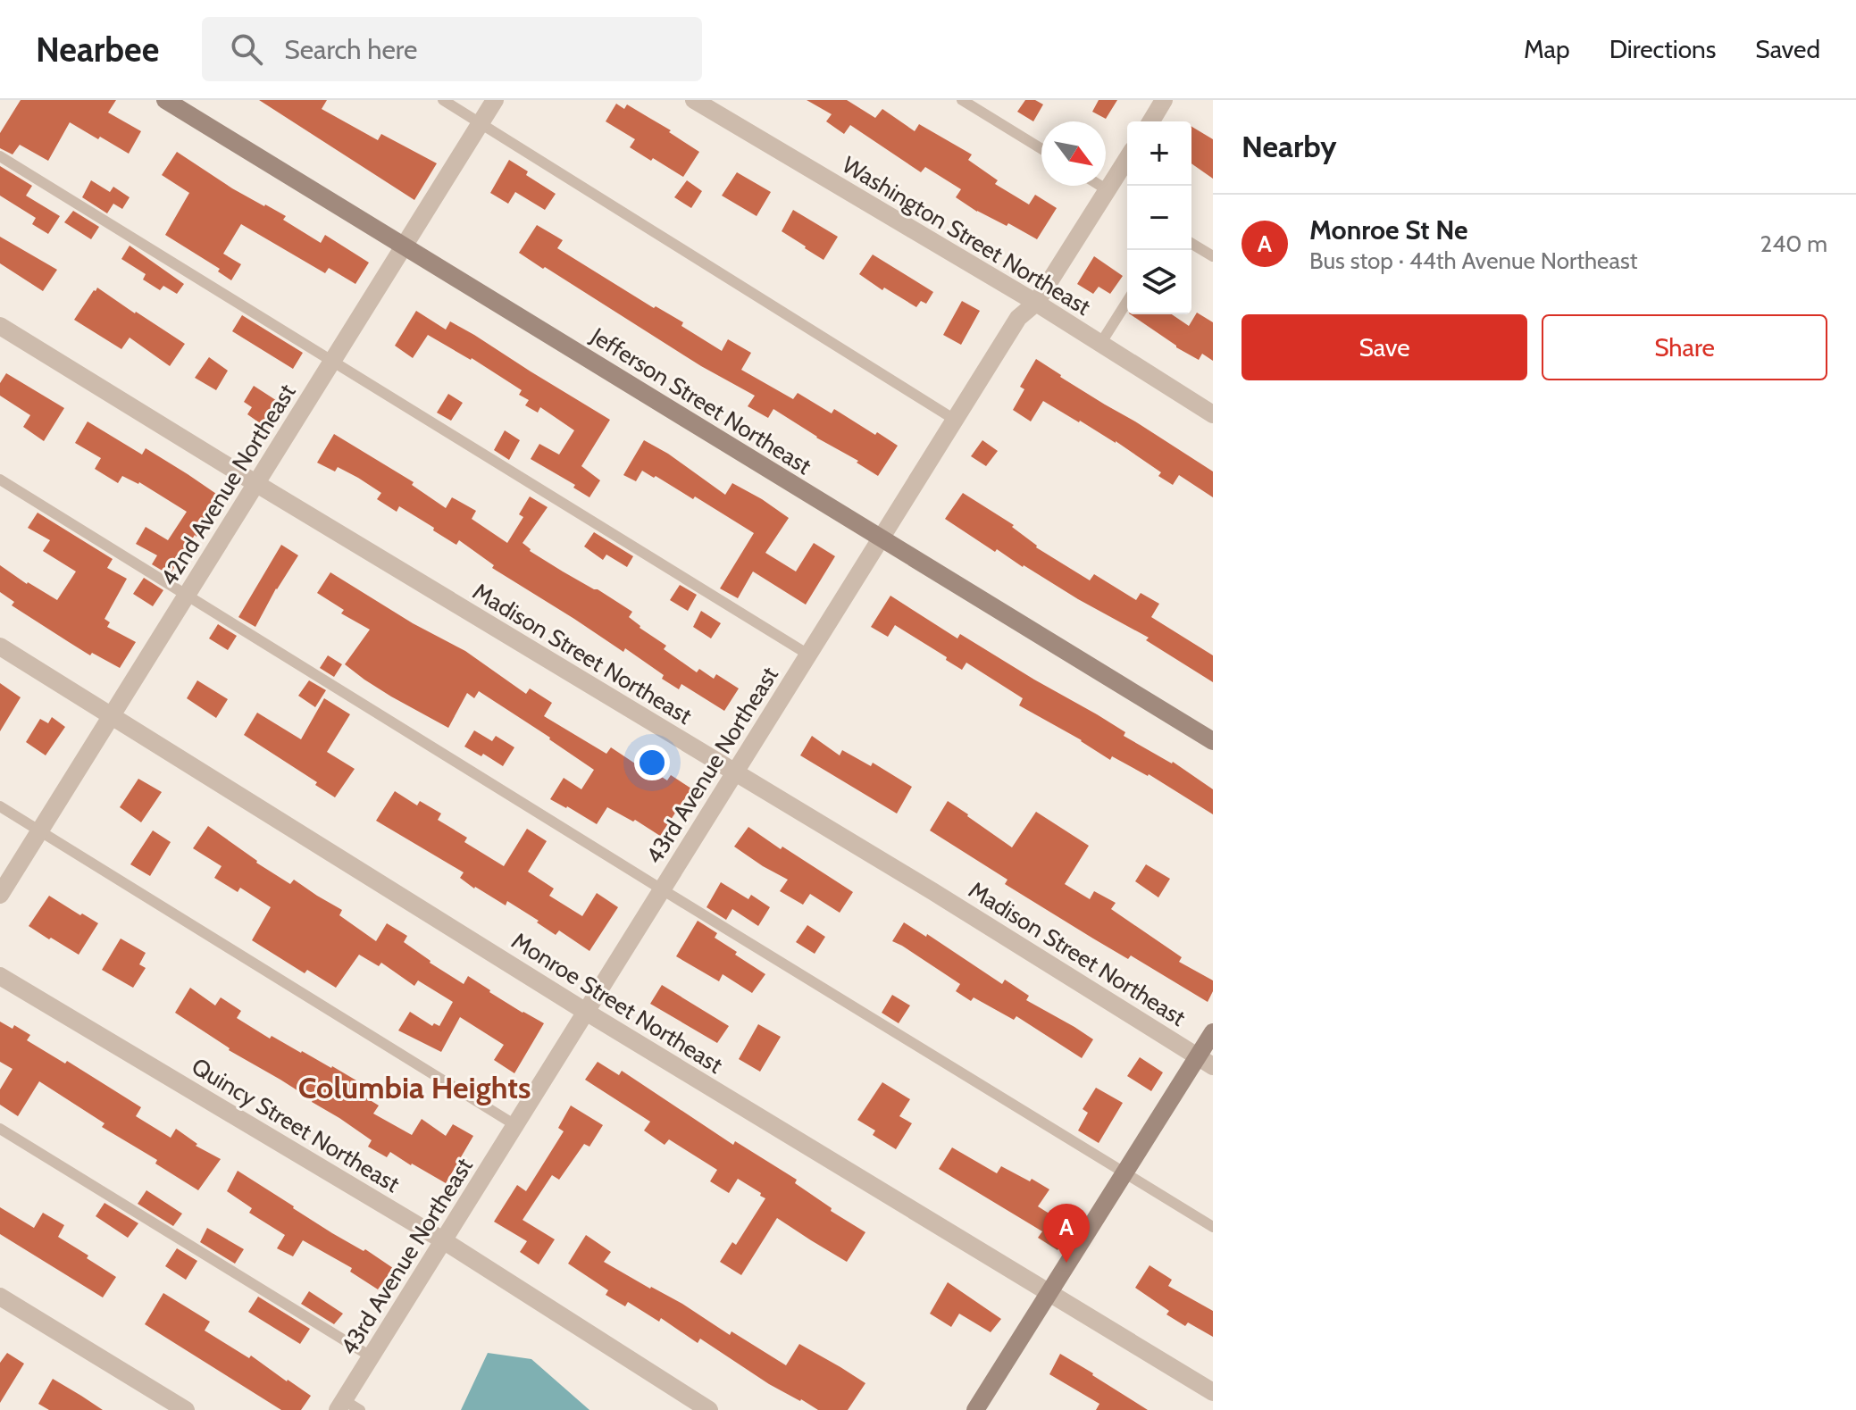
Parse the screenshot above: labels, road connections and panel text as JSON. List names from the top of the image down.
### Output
{
  "streets": {
    "street": [
      "Washington Street Northeast",
      "Jefferson Street Northeast",
      "42nd Avenue Northeast",
      "Madison Street Northeast",
      "43rd Avenue Northeast",
      "Monroe Street Northeast",
      "Quincy Street Northeast"
    ]
  },
  "crossings": [
    ["Washington Street Northeast", "43rd Avenue Northeast"],
    ["Jefferson Street Northeast", "42nd Avenue Northeast"],
    ["Jefferson Street Northeast", "43rd Avenue Northeast"],
    ["42nd Avenue Northeast", "Madison Street Northeast"],
    ["42nd Avenue Northeast", "Monroe Street Northeast"],
    ["Madison Street Northeast", "43rd Avenue Northeast"],
    ["43rd Avenue Northeast", "Monroe Street Northeast"],
    ["43rd Avenue Northeast", "Quincy Street Northeast"]
  ],
  "districts": ["Columbia Heights"],
  "north": "bottom right",
  "page": {
    "header": "Nearbee",
    "search": "Search here",
    "nav": ["Map", "Directions", "Saved"],
    "heading": "Nearby",
    "map_buttons": ["+", "−"],
    "list": [
      {
        "mark": "A",
        "name": "Monroe St Ne",
        "note": "Bus stop · 44th Avenue Northeast",
        "value": "240 m"
      }
    ],
    "buttons": ["Save", "Share"],
    "pins": "A"
  }
}
